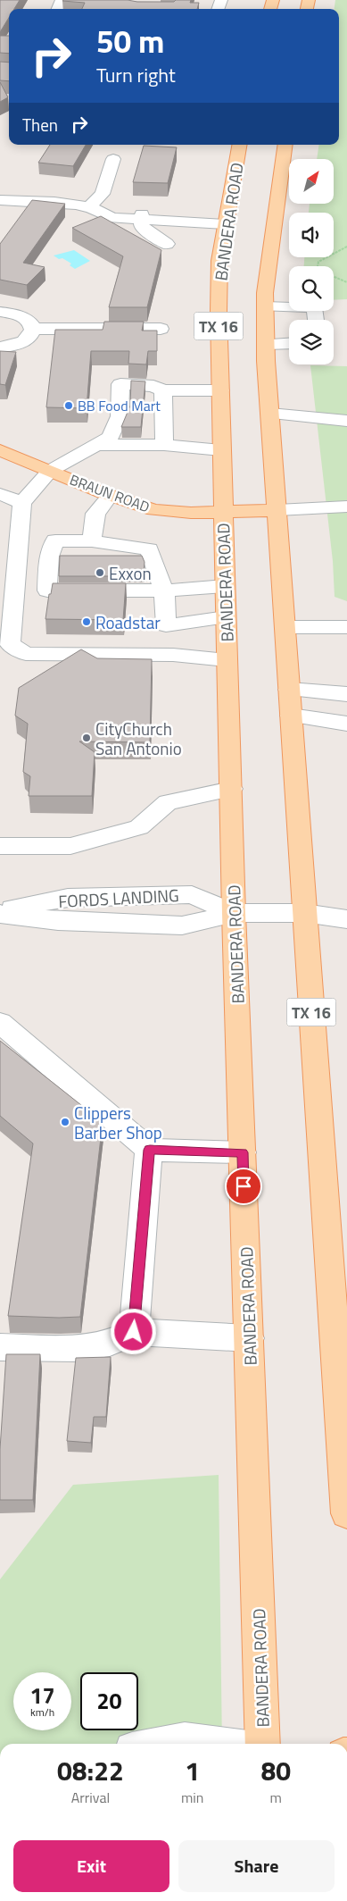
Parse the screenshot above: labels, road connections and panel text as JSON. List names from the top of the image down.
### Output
{
  "streets": {
    "main road": ["BANDERA ROAD", "TX 16", "BRAUN ROAD"],
    "street": ["FORDS LANDING"]
  },
  "crossings": [
    ["BANDERA ROAD", "BRAUN ROAD"],
    ["BANDERA ROAD", "FORDS LANDING"],
    ["TX 16", "BRAUN ROAD"],
    ["TX 16", "FORDS LANDING"]
  ],
  "places": [
    "BB Food Mart",
    "Exxon",
    "Roadstar",
    "CityChurch San Antonio",
    "Clippers Barber Shop"
  ],
  "north": "top right",
  "page": {
    "turn": ["50 m", "Turn right"],
    "then": "Then",
    "speed": "17 km/h",
    "limit": "20",
    "eta": [
      "08:22",
      "Arrival",
      "1",
      "min",
      "80",
      "m"
    ],
    "buttons": ["Exit", "Share"]
  }
}
